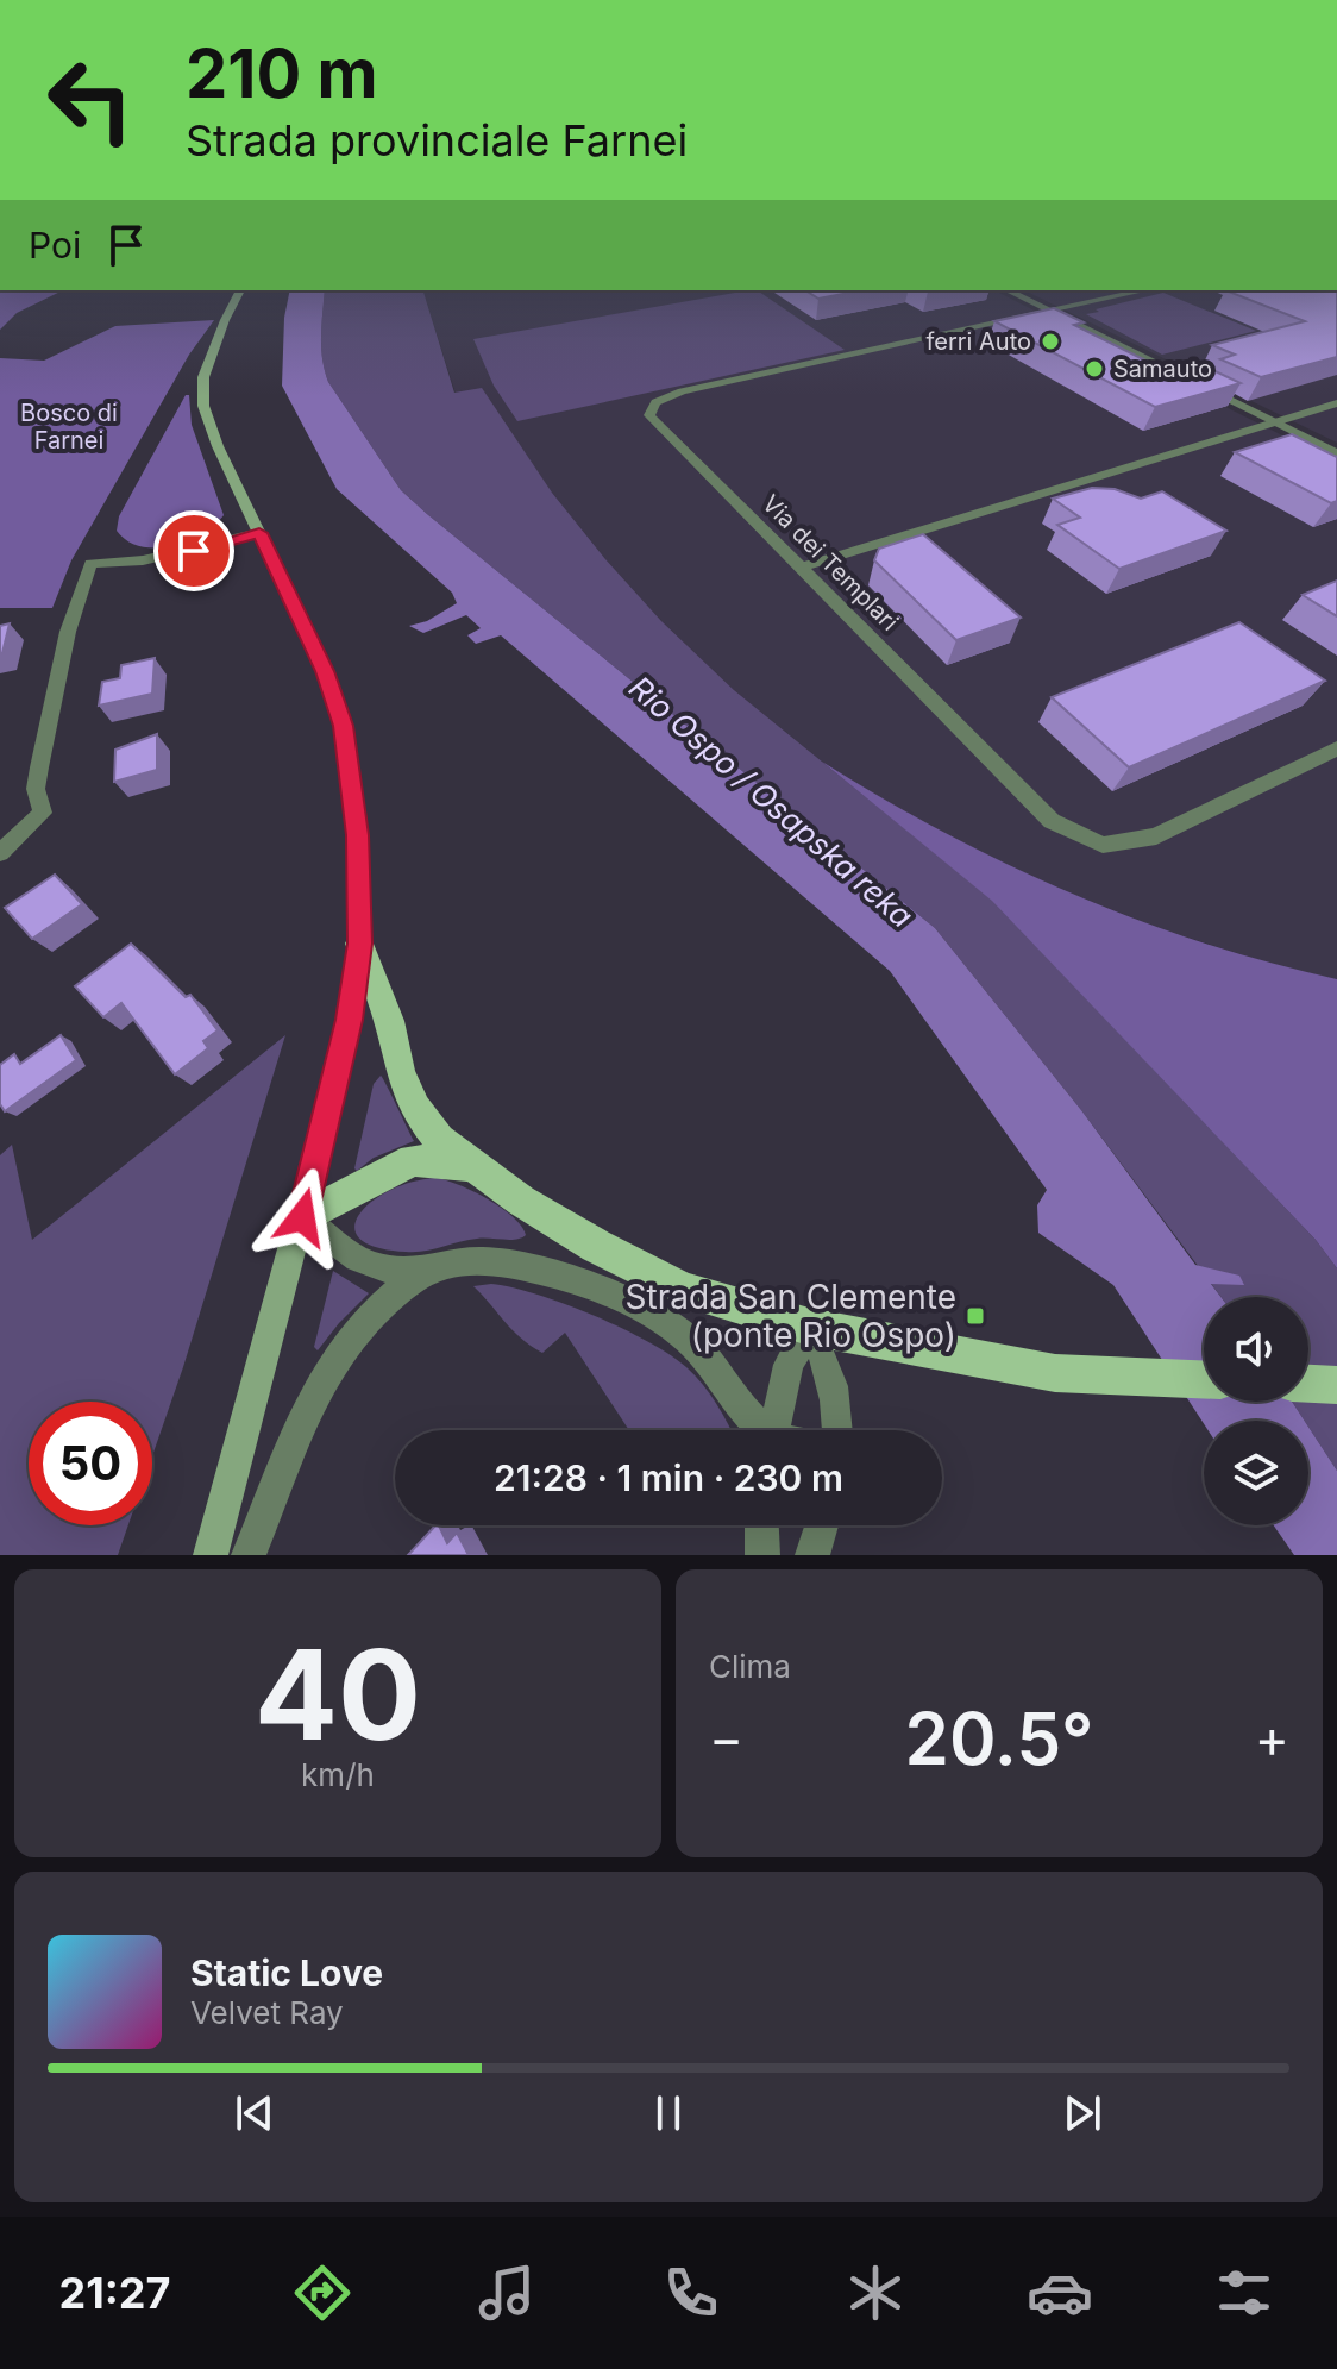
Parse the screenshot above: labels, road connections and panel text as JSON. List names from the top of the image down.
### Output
{
  "streets": {
    "street": ["Via dei Templari"]
  },
  "water": ["Rio Ospo / Osapska reka"],
  "parks": ["Bosco di Farnei"],
  "places": {
    "other": ["ferri Auto", "Samauto"],
    "transit": ["Strada San Clemente (ponte Rio Ospo)"]
  },
  "page": {
    "turn": ["210 m", "Strada provinciale Farnei"],
    "then": "Poi",
    "limit": "50",
    "trip": "21:28 · 1 min · 230 m",
    "tile": [
      ["40", "km/h"],
      "Clima"
    ],
    "heat": ["−", "20.5°", "+"],
    "song": ["Static Love", "Velvet Ray"],
    "tabs": "21:27"
  }
}
